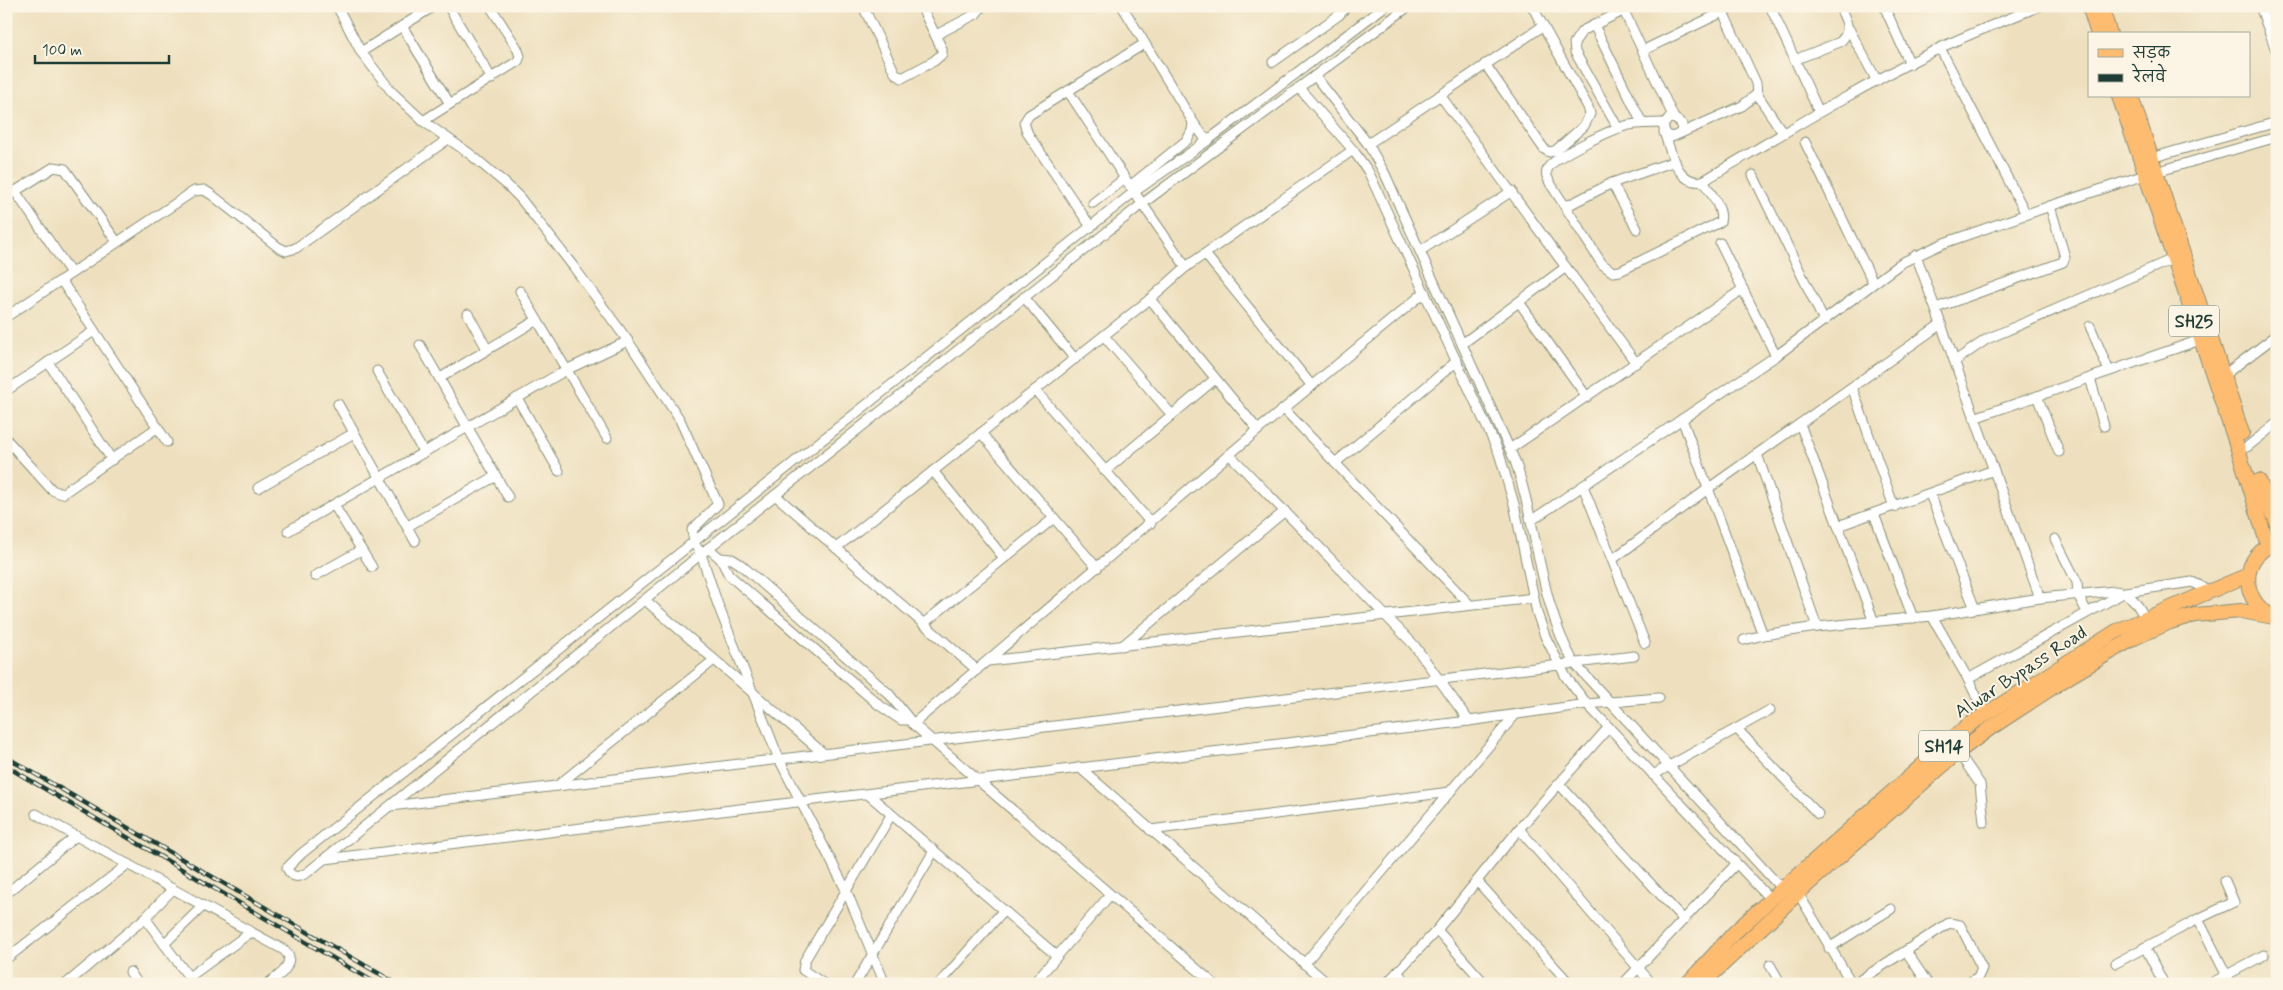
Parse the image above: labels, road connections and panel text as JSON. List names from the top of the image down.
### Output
{
  "streets": {
    "main road": ["SH25", "Alwar Bypass Road", "SH14"]
  },
  "crossings": [
    ["SH25", "Alwar Bypass Road"]
  ],
  "legend": ["सड़क", "रेलवे"],
  "scale_bar": "100 m"
}
